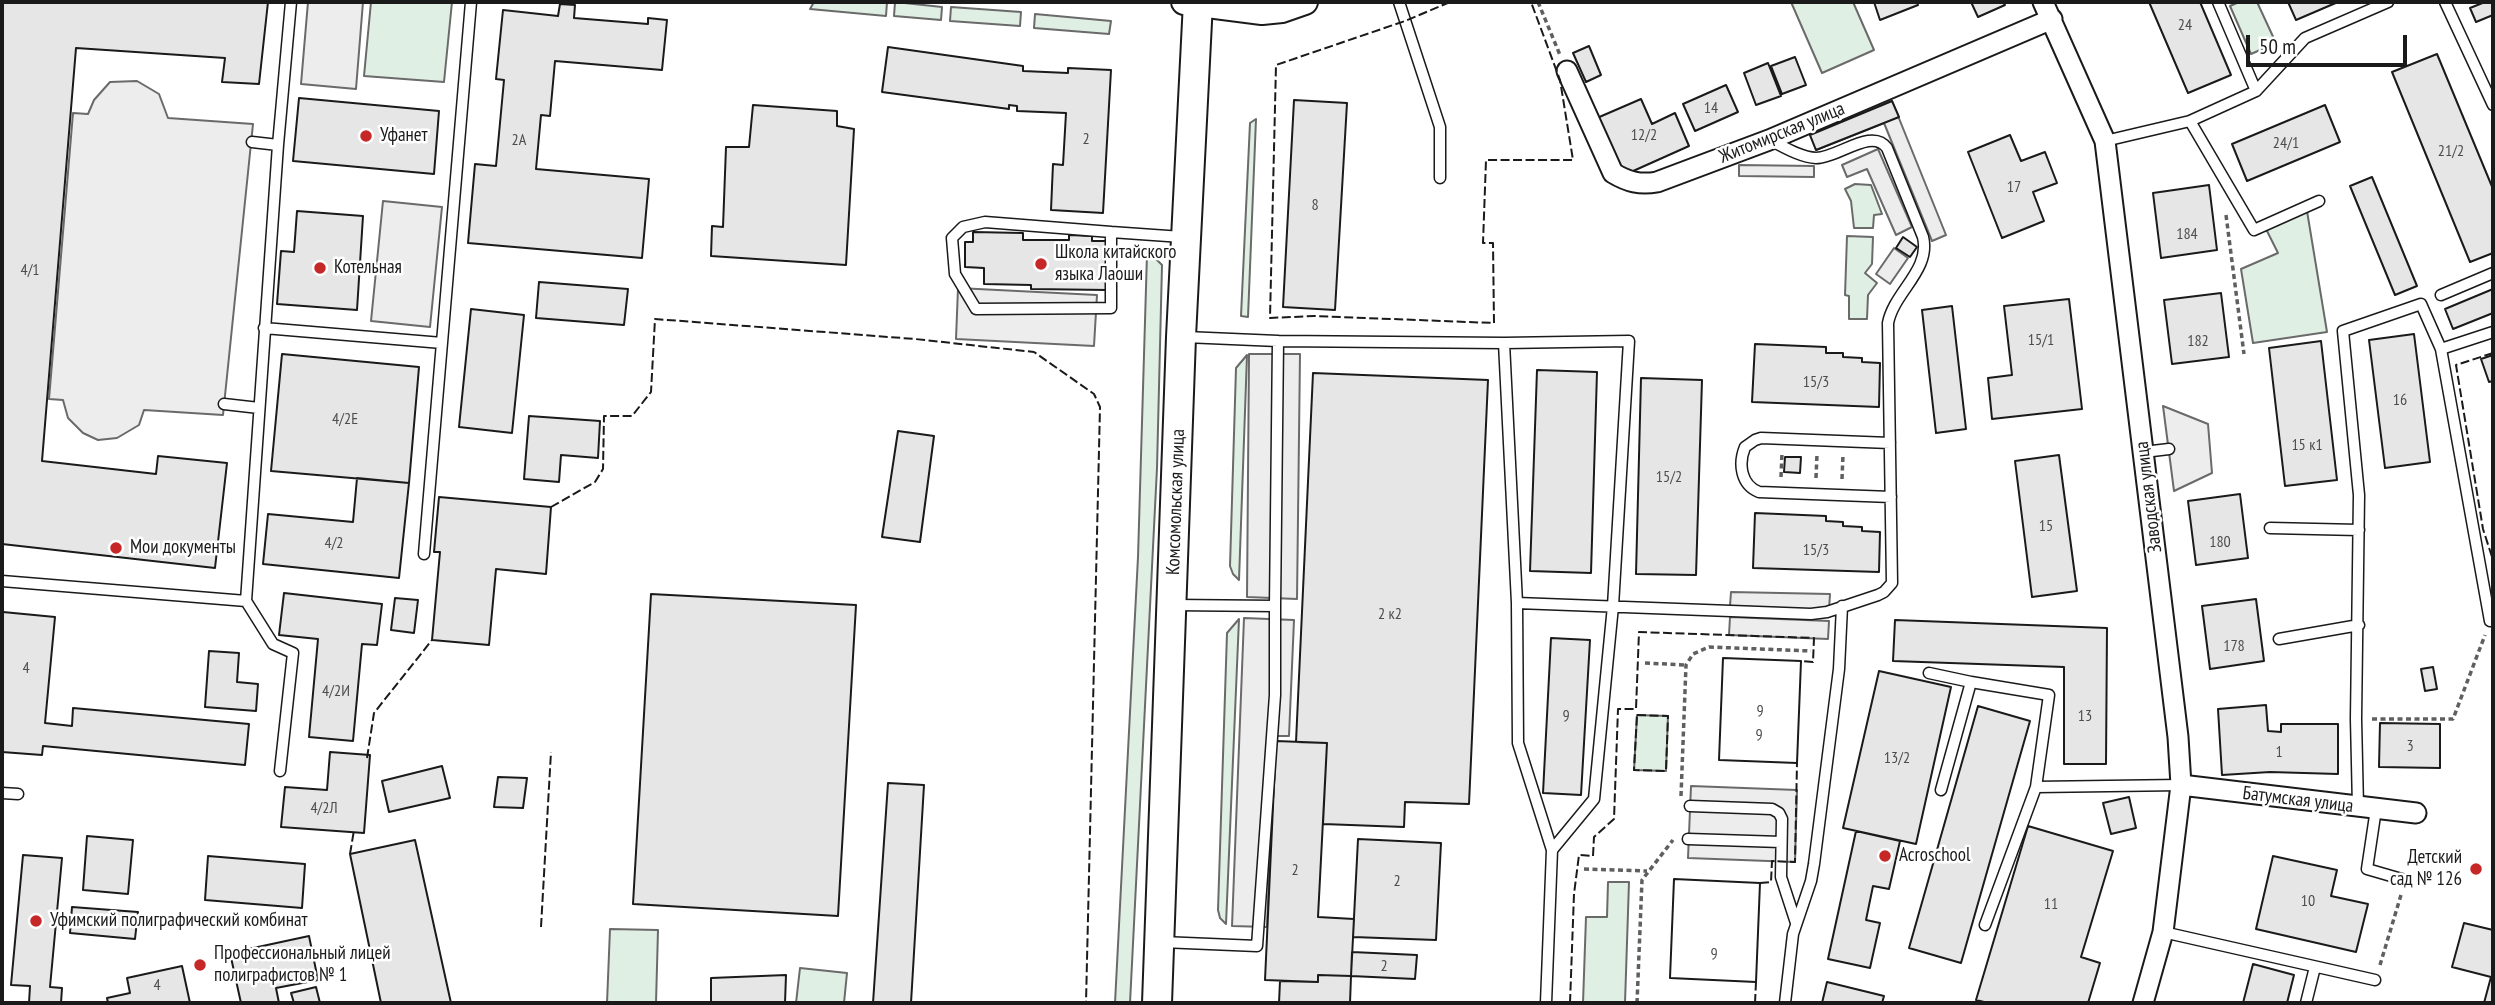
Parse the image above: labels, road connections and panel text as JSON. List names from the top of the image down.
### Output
{
  "streets": {
    "main road": ["Комсомольская улица"],
    "street": ["Житомирская улица", "Заводская улица", "Батумская улица"]
  },
  "crossings": [
    ["Житомирская улица", "Заводская улица"],
    ["Заводская улица", "Батумская улица"]
  ],
  "places": [
    "Уфанет",
    "Школа китайского языка Лаоши",
    "Котельная",
    "Мои документы",
    "Acroschool",
    "Детский сад № 126",
    "Уфимский полиграфический комбинат",
    "Профессиональный лицей полиграфистов № 1"
  ],
  "house_numbers": [
    "24",
    "14",
    "12/2",
    "2",
    "2А",
    "24/1",
    "21/2",
    "17",
    "8",
    "184",
    "4/1",
    "15/1",
    "182",
    "15/3",
    "16",
    "4/2Е",
    "15 к1",
    "15/2",
    "15",
    "180",
    "4/2",
    "15/3",
    "2 к2",
    "178",
    "4",
    "4/2И",
    "9",
    "9",
    "13",
    "9",
    "3",
    "1",
    "13/2",
    "4/2Л",
    "2",
    "2",
    "10",
    "11",
    "9",
    "2",
    "4"
  ],
  "scale_bar": "50 m"
}
